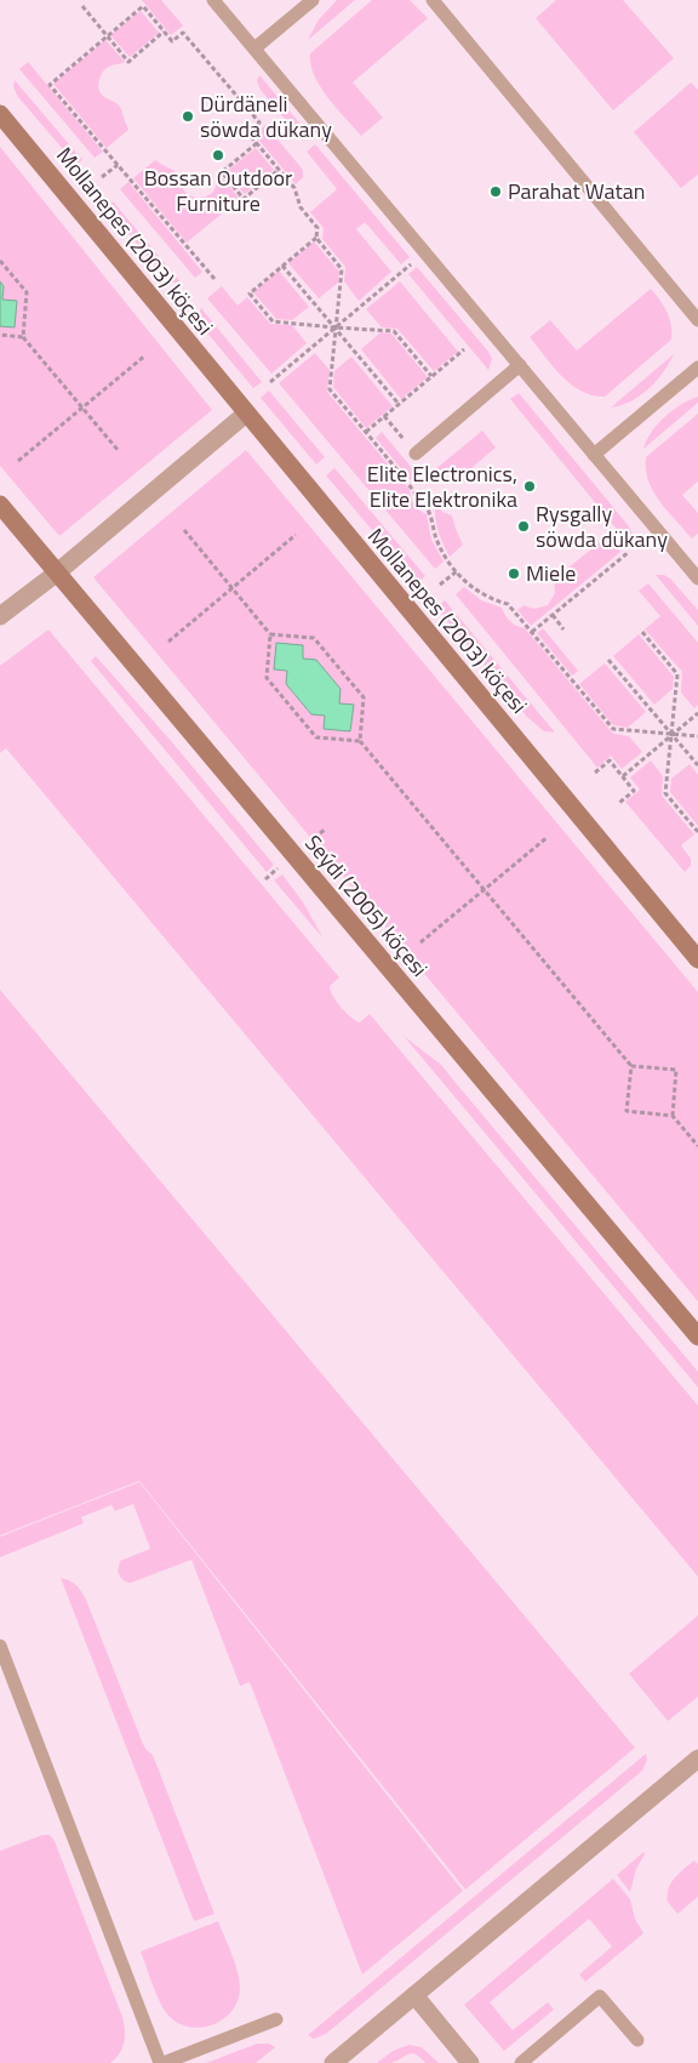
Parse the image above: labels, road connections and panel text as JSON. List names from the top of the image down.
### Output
{
  "streets": {
    "street": ["Mollanepes (2003) köçesi", "Seýdi (2005) köçesi"]
  },
  "places": [
    "Dürdäneli söwda dükany",
    "Bossan Outdoor Furniture",
    "Parahat Watan",
    "Elite Electronics, Elite Elektronika",
    "Rysgally söwda dükany",
    "Miele"
  ]
}
